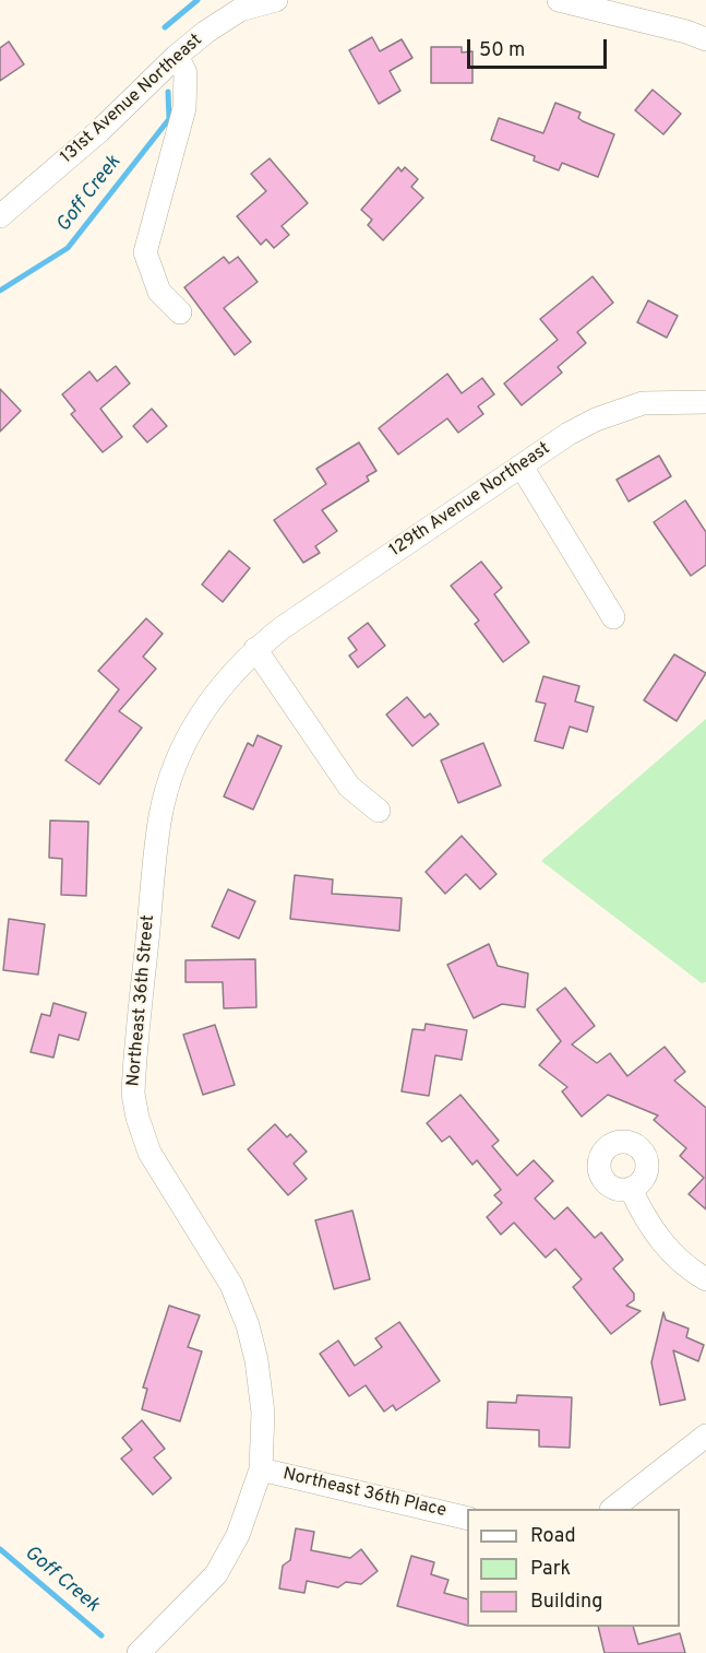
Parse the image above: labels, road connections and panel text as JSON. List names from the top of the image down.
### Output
{
  "streets": {
    "street": [
      "131st Avenue Northeast",
      "129th Avenue Northeast",
      "Northeast 36th Street",
      "Northeast 36th Place"
    ]
  },
  "crossings": [
    ["129th Avenue Northeast", "Northeast 36th Street"],
    ["Northeast 36th Street", "Northeast 36th Place"]
  ],
  "water": ["Goff Creek"],
  "legend": ["Road", "Park", "Building"],
  "scale_bar": "50 m"
}
